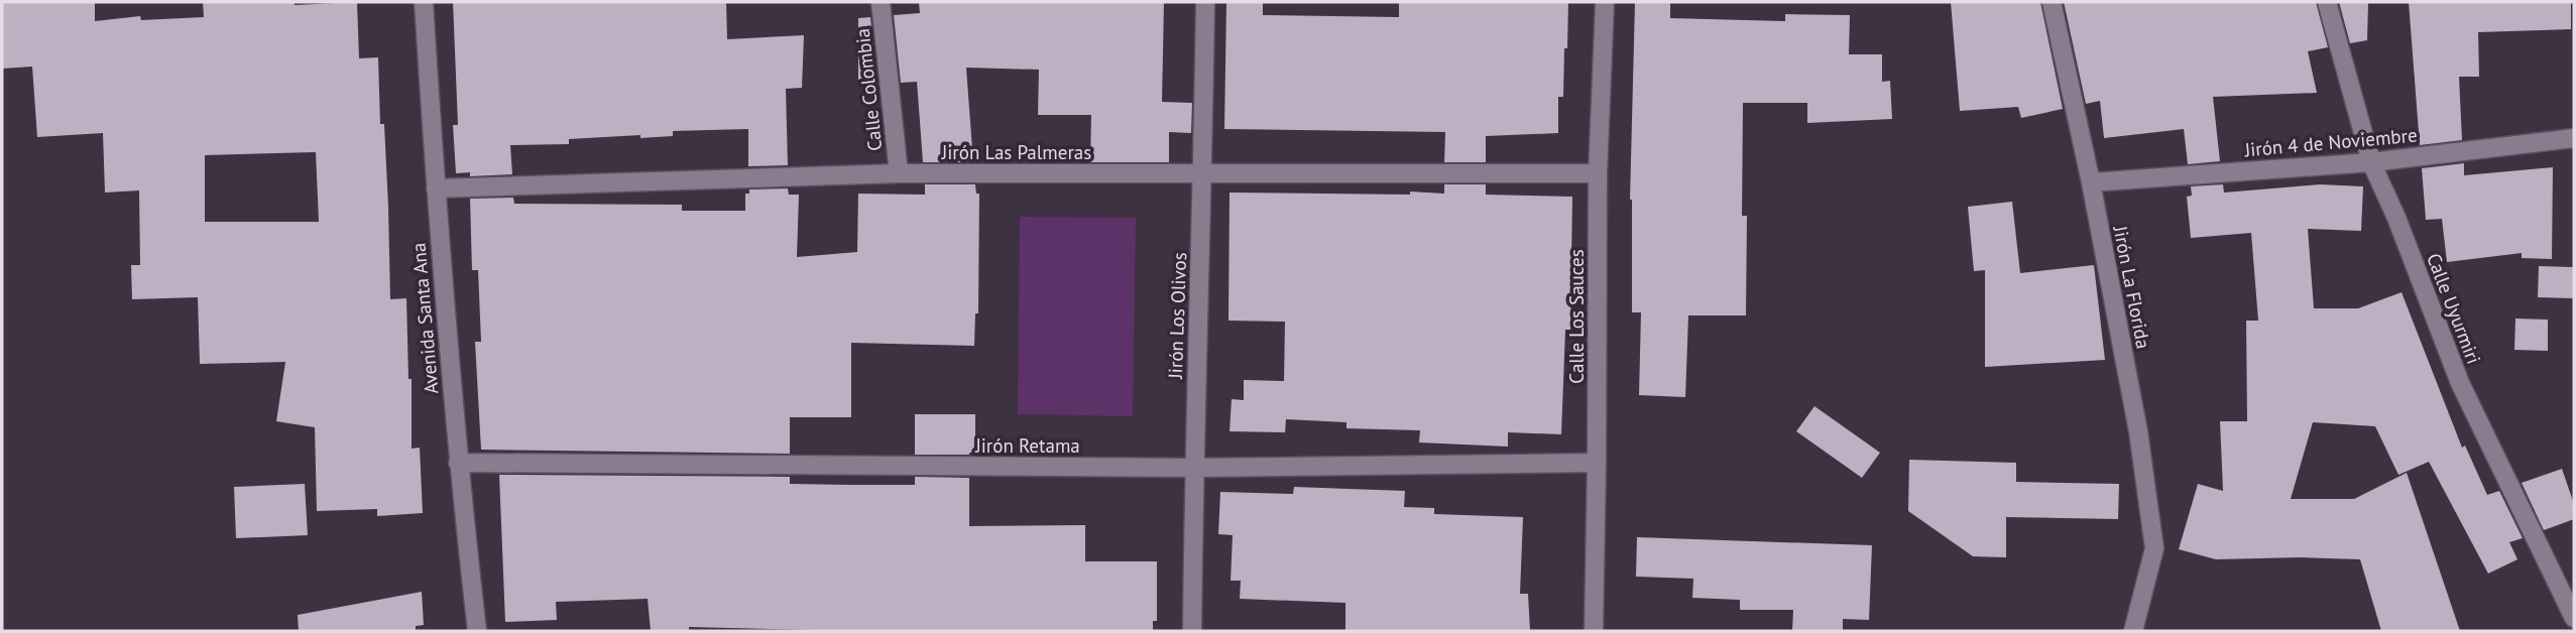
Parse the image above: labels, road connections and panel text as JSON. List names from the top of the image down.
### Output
{
  "streets": {
    "street": [
      "Calle Colombia",
      "Jirón 4 de Noviembre",
      "Jirón Las Palmeras",
      "Jirón La Florida",
      "Calle Uyurmiri",
      "Jirón Los Olivos",
      "Calle Los Sauces",
      "Avenida Santa Ana",
      "Jirón Retama"
    ]
  },
  "crossings": [
    ["Calle Colombia", "Jirón Las Palmeras"],
    ["Jirón 4 de Noviembre", "Jirón La Florida"],
    ["Jirón 4 de Noviembre", "Calle Uyurmiri"],
    ["Jirón Las Palmeras", "Jirón Los Olivos"],
    ["Jirón Las Palmeras", "Calle Los Sauces"],
    ["Jirón Las Palmeras", "Avenida Santa Ana"],
    ["Jirón Los Olivos", "Jirón Retama"],
    ["Calle Los Sauces", "Jirón Retama"],
    ["Avenida Santa Ana", "Jirón Retama"]
  ]
}
